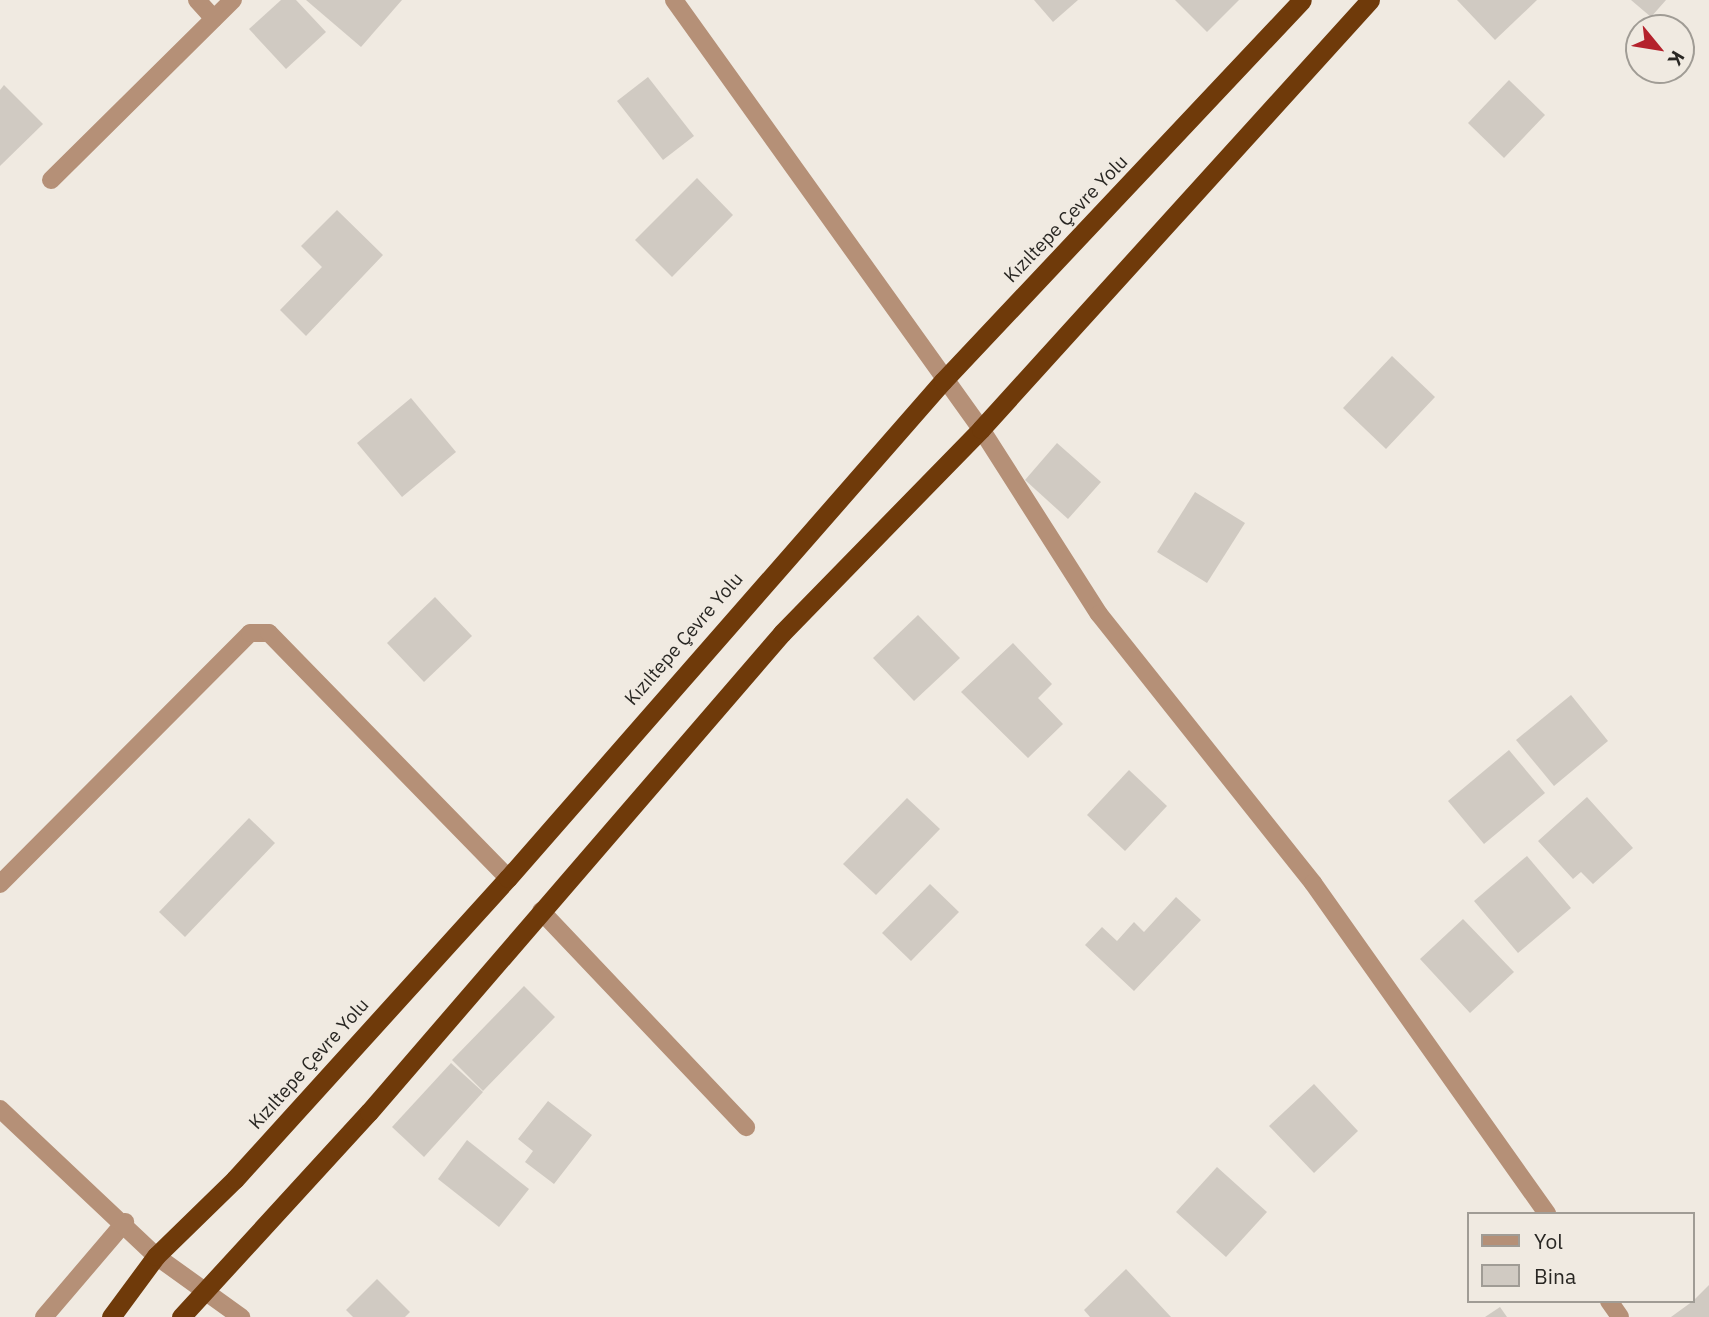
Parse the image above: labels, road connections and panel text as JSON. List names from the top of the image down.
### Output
{
  "streets": {
    "highway": ["Kızıltepe Çevre Yolu"]
  },
  "legend": ["Yol", "Bina"],
  "north": "bottom right"
}
